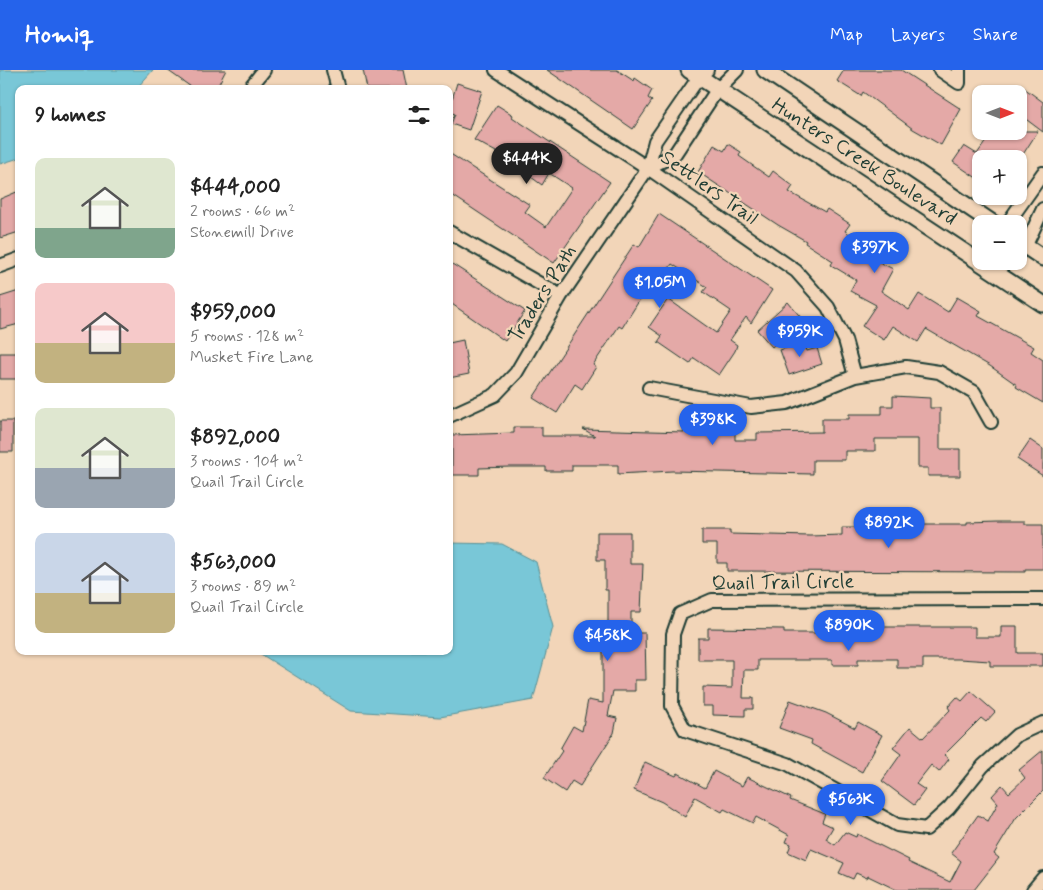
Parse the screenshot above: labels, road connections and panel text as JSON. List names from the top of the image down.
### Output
{
  "streets": {
    "street": [
      "Hunters Creek Boulevard",
      "Settlers Trail",
      "Traders Path",
      "Quail Trail Circle"
    ]
  },
  "crossings": [
    ["Hunters Creek Boulevard", "Traders Path"],
    ["Settlers Trail", "Traders Path"]
  ],
  "north": "right",
  "page": {
    "header": "Homiq",
    "nav": ["Map", "Layers", "Share"],
    "map_buttons": ["+", "−"],
    "heading": "9 homes",
    "price": [
      "$444K",
      "$397K",
      "$1.05M",
      "$959K",
      "$398K",
      "$892K",
      "$890K",
      "$458K",
      "$563K"
    ],
    "list": [
      {
        "name": "$444,000",
        "note": "2 rooms · 66 m² · Stonemill Drive"
      },
      {
        "name": "$959,000",
        "note": "5 rooms · 128 m² · Musket Fire Lane"
      },
      {
        "name": "$892,000",
        "note": "3 rooms · 104 m² · Quail Trail Circle"
      },
      {
        "name": "$563,000",
        "note": "3 rooms · 89 m² · Quail Trail Circle"
      }
    ]
  }
}
